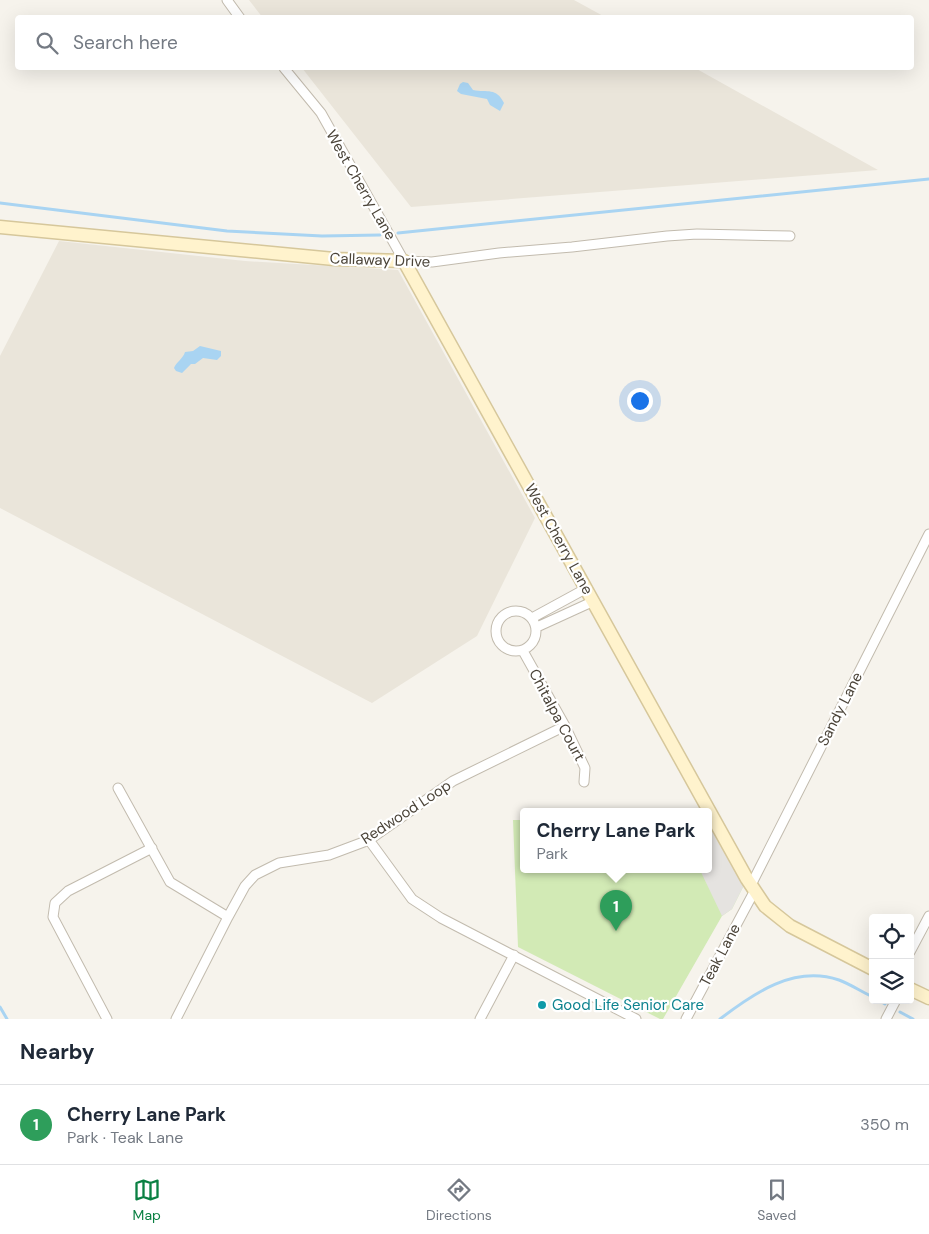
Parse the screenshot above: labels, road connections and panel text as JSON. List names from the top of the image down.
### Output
{
  "streets": {
    "street": [
      "West Cherry Lane",
      "Callaway Drive",
      "Sandy Lane",
      "Chitalpa Court",
      "Redwood Loop",
      "Teak Lane"
    ]
  },
  "crossings": [
    ["West Cherry Lane", "Callaway Drive"],
    ["West Cherry Lane", "Sandy Lane"],
    ["West Cherry Lane", "Teak Lane"],
    ["Sandy Lane", "Teak Lane"],
    ["Chitalpa Court", "Redwood Loop"]
  ],
  "places": ["Good Life Senior Care"],
  "page": {
    "search": "Search here",
    "popup": ["Cherry Lane Park", "Park"],
    "pins": "1",
    "heading": "Nearby",
    "list": [
      {
        "mark": "1",
        "name": "Cherry Lane Park",
        "note": "Park · Teak Lane",
        "value": "350 m"
      }
    ],
    "nav": ["Map", "Directions", "Saved"]
  }
}
